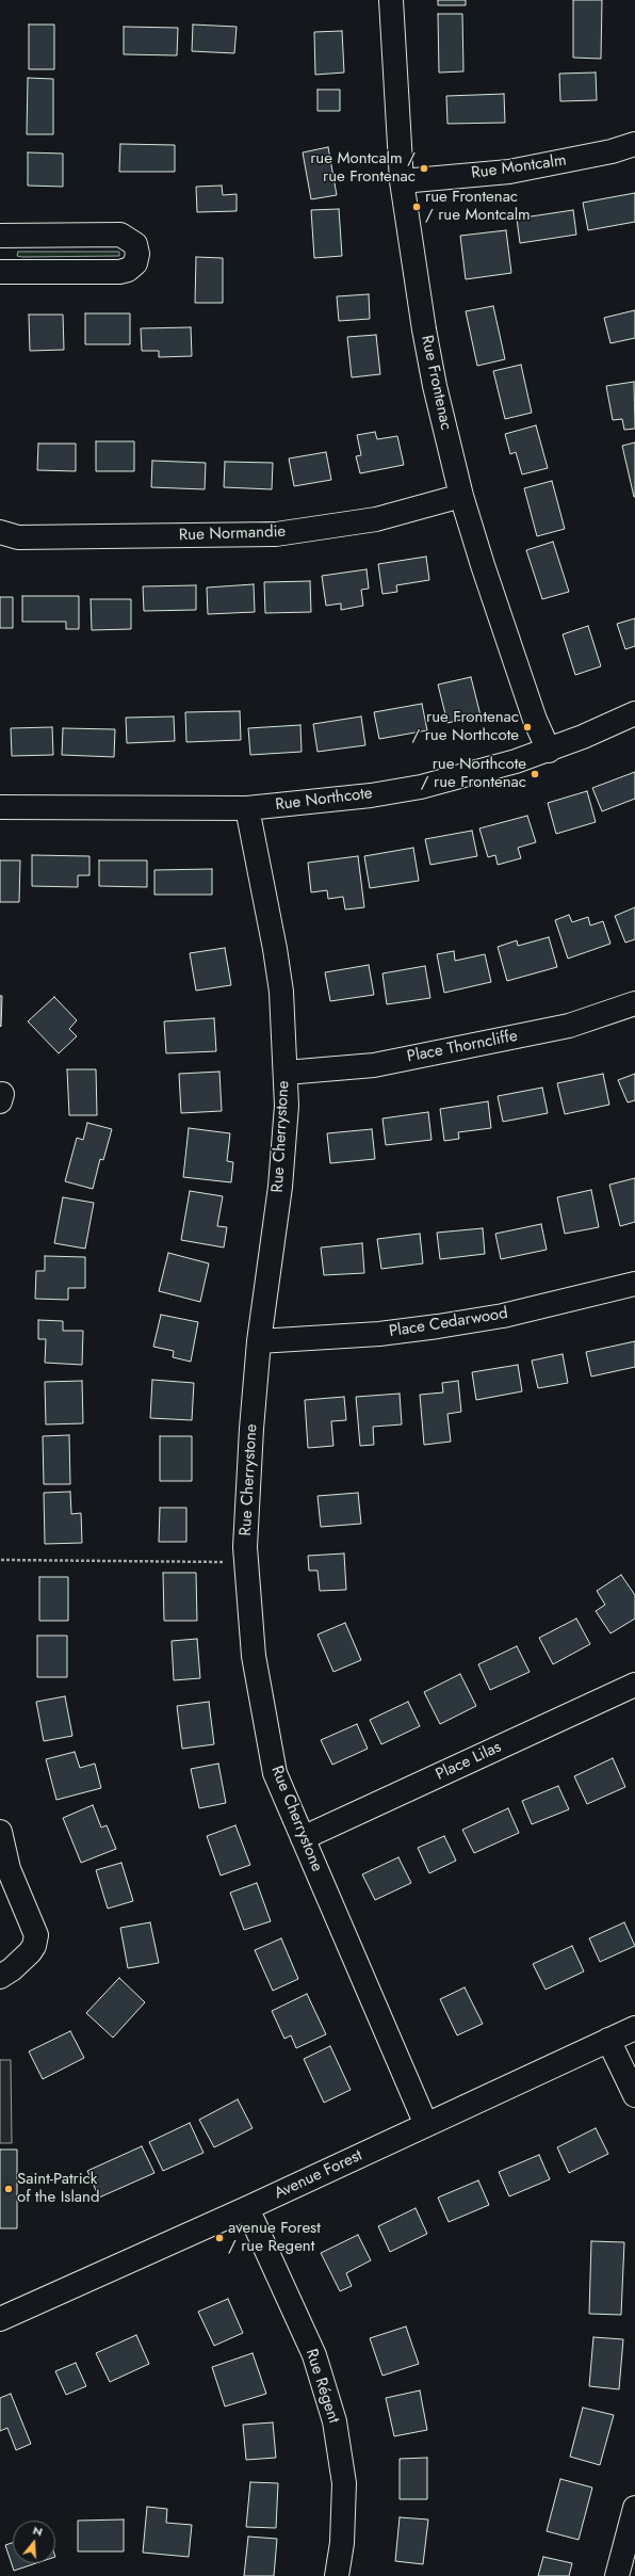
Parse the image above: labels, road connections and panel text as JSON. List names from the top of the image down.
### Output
{
  "streets": {
    "street": [
      "Rue Montcalm",
      "Rue Frontenac",
      "Rue Normandie",
      "Rue Northcote",
      "Place Thorncliffe",
      "Rue Cherrystone",
      "Place Cedarwood",
      "Place Lilas",
      "Avenue Forest",
      "Rue Régent"
    ]
  },
  "crossings": [
    ["Rue Montcalm", "Rue Frontenac"],
    ["Rue Frontenac", "Rue Normandie"],
    ["Rue Frontenac", "Rue Northcote"],
    ["Rue Northcote", "Rue Cherrystone"],
    ["Place Thorncliffe", "Rue Cherrystone"],
    ["Rue Cherrystone", "Place Cedarwood"],
    ["Rue Cherrystone", "Place Lilas"],
    ["Rue Cherrystone", "Avenue Forest"],
    ["Avenue Forest", "Rue Régent"]
  ],
  "places": [
    "rue Montcalm / rue Frontenac",
    "rue Frontenac / rue Montcalm",
    "rue Frontenac / rue Northcote",
    "rue Northcote / rue Frontenac",
    "Saint-Patrick of the Island",
    "avenue Forest / rue Regent"
  ],
  "north": "top"
}
